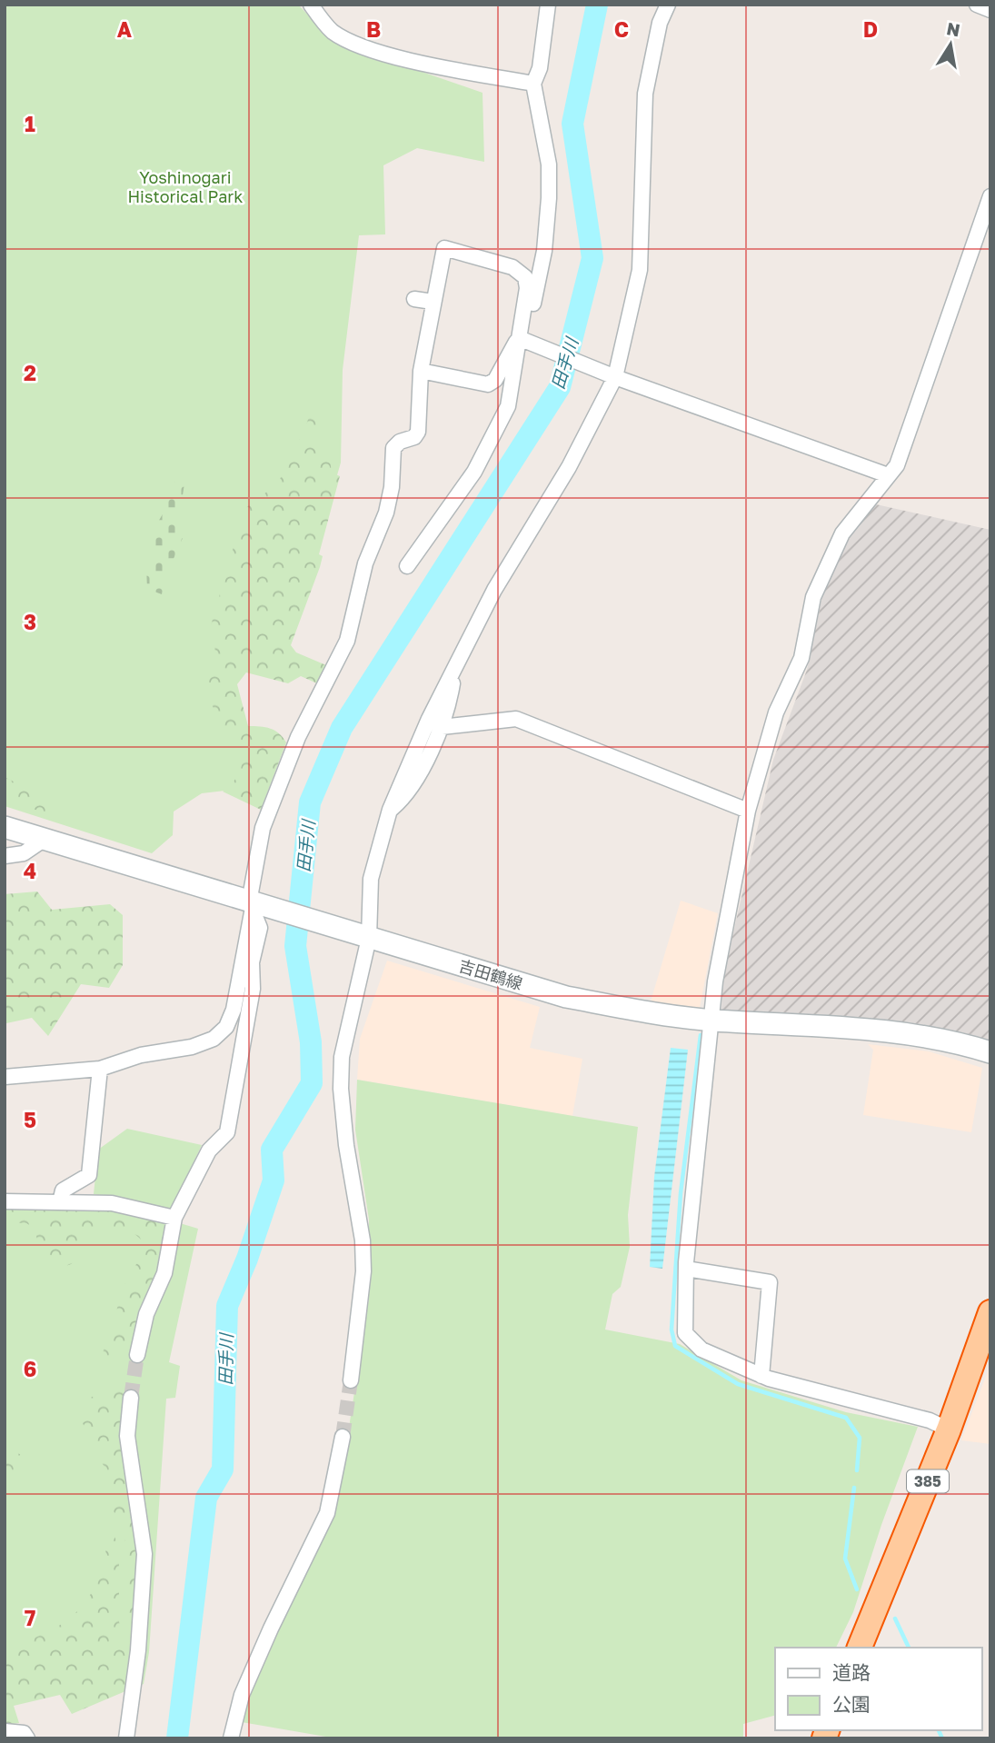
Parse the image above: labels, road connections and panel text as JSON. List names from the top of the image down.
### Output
{
  "streets": {
    "highway": ["385"],
    "main road": ["吉田鶴線"]
  },
  "water": ["田手川"],
  "parks": ["Yoshinogari Historical Park"],
  "legend": ["道路", "公園"],
  "north": "top",
  "grid": {
    "columns": [
      "A",
      "B",
      "C",
      "D"
    ],
    "rows": [
      "1",
      "2",
      "3",
      "4",
      "5",
      "6",
      "7"
    ]
  }
}
